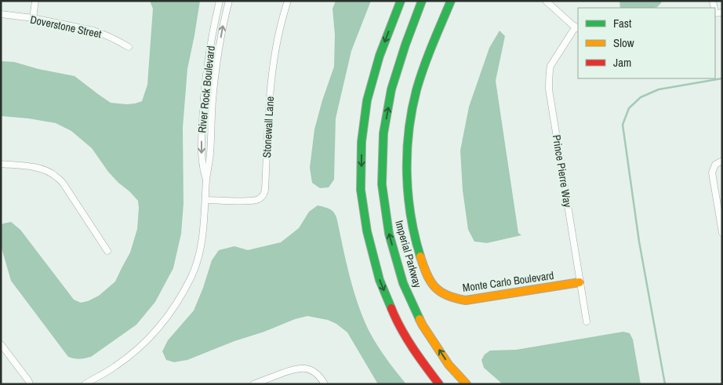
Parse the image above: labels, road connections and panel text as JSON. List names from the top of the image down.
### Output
{
  "streets": {
    "main road": ["Imperial Parkway", "Monte Carlo Boulevard"],
    "street": [
      "Doverstone Street",
      "River Rock Boulevard",
      "Stonewall Lane",
      "Prince Pierre Way"
    ]
  },
  "crossings": [
    ["River Rock Boulevard", "Stonewall Lane"],
    ["Prince Pierre Way", "Monte Carlo Boulevard"]
  ],
  "legend": ["Fast", "Slow", "Jam"]
}
